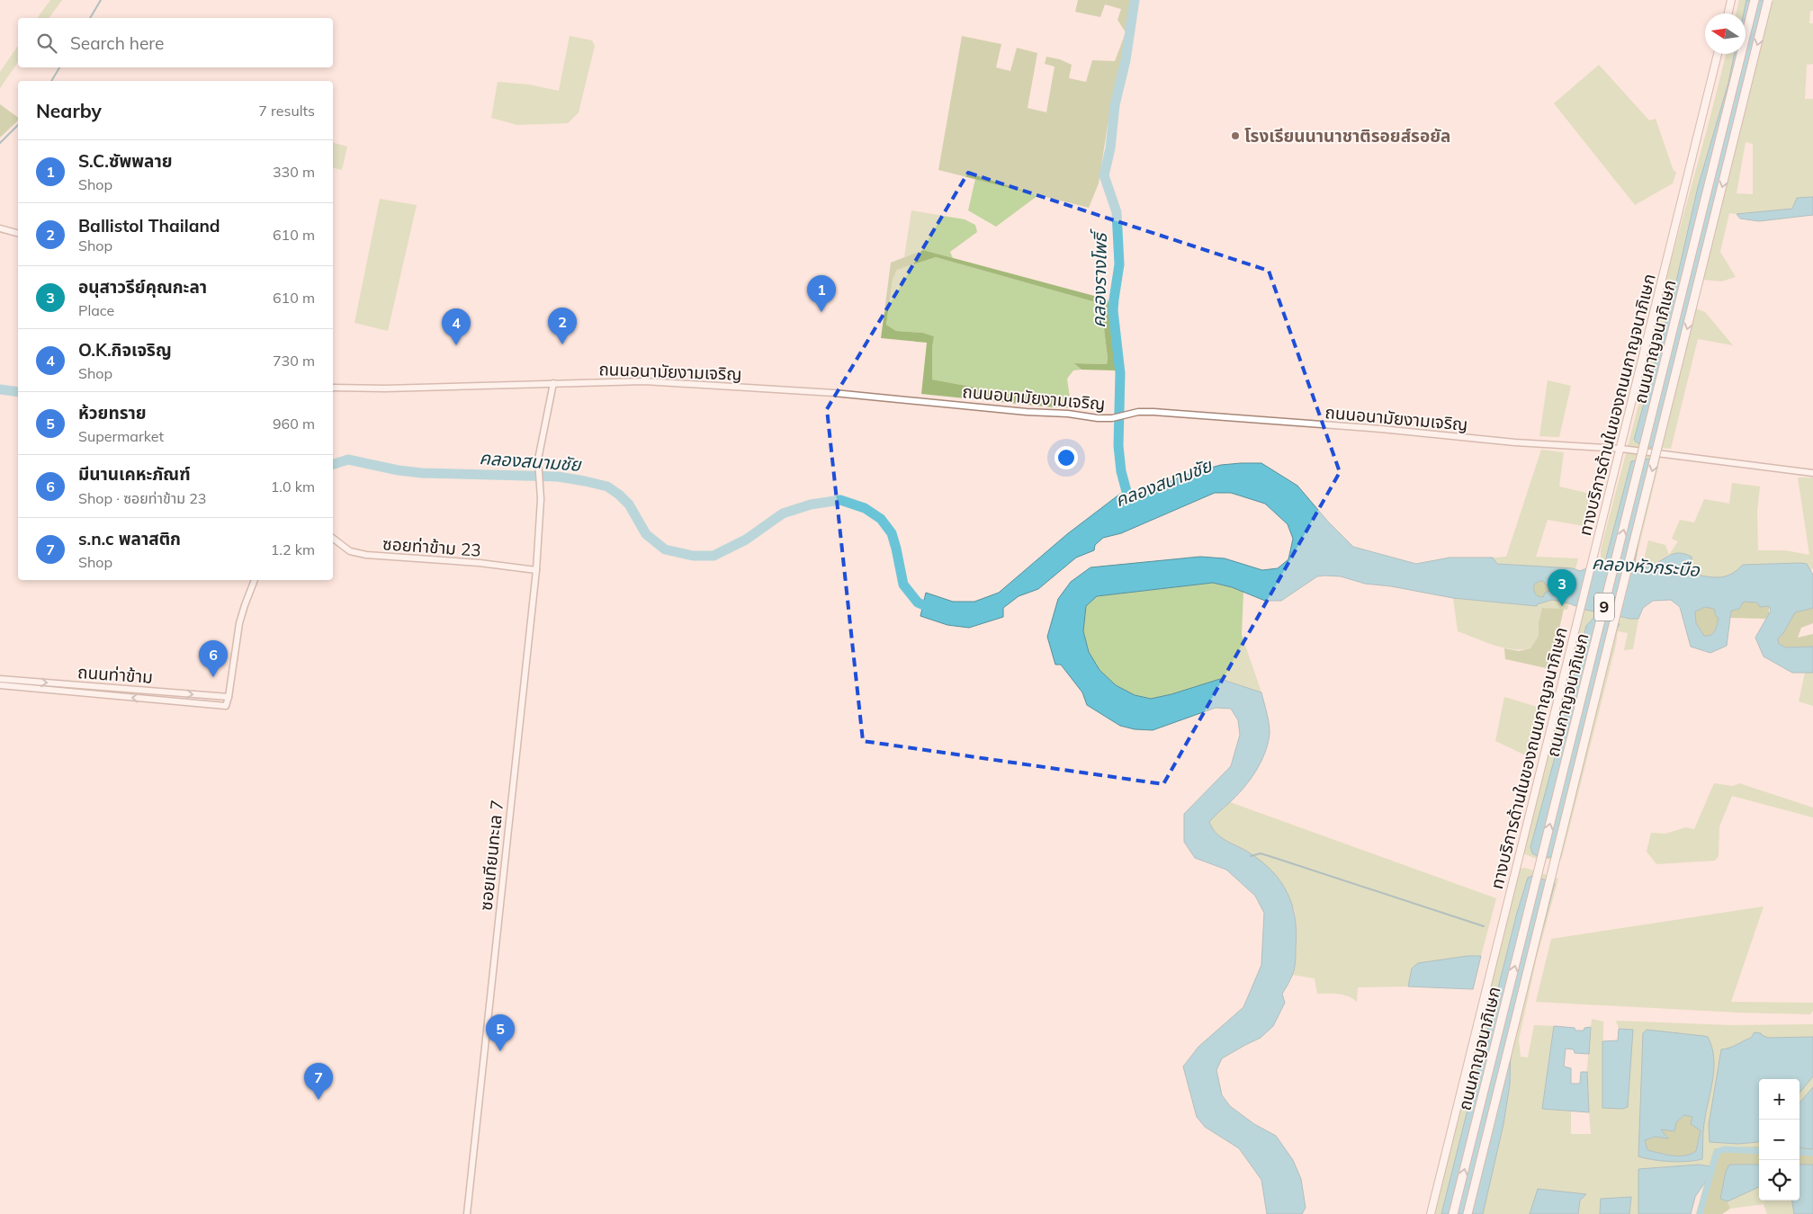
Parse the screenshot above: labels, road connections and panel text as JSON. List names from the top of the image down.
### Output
{
  "streets": {
    "highway": ["ถนนกาญจนาภิเษก", "9"],
    "main road": ["ทางบริการด้านในของถนนกาญจนาภิเษก"],
    "street": [
      "ถนนอนามัยงามเจริญ",
      "ซอยท่าข้าม 23",
      "ถนนท่าข้าม",
      "ซอยเทียนทะเล 7"
    ]
  },
  "crossings": [
    ["ถนนอนามัยงามเจริญ", "ทางบริการด้านในของถนนกาญจนาภิเษก"],
    ["ถนนอนามัยงามเจริญ", "ซอยเทียนทะเล 7"],
    ["ซอยท่าข้าม 23", "ซอยเทียนทะเล 7"]
  ],
  "water": ["คลองรางโพธิ์", "คลองสนามชัย", "คลองหัวกระบือ"],
  "places": ["โรงเรียนนานาชาติรอยส์รอยัล"],
  "north": "left",
  "page": {
    "search": "Search here",
    "heading": ["Nearby", "7 results"],
    "list": [
      {
        "mark": "1",
        "name": "S.C.ซัพพลาย",
        "note": "Shop",
        "value": "330 m"
      },
      {
        "mark": "2",
        "name": "Ballistol Thailand",
        "note": "Shop",
        "value": "610 m"
      },
      {
        "mark": "3",
        "name": "อนุสาวรีย์คุณกะลา",
        "note": "Place",
        "value": "610 m"
      },
      {
        "mark": "4",
        "name": "O.K.กิจเจริญ",
        "note": "Shop",
        "value": "730 m"
      },
      {
        "mark": "5",
        "name": "ห้วยทราย",
        "note": "Supermarket",
        "value": "960 m"
      },
      {
        "mark": "6",
        "name": "มีนานเคหะภัณฑ์",
        "note": "Shop · ซอยท่าข้าม 23",
        "value": "1.0 km"
      },
      {
        "mark": "7",
        "name": "s.n.c พลาสติก",
        "note": "Shop",
        "value": "1.2 km"
      }
    ],
    "pins": [
      "1",
      "2",
      "4",
      "3",
      "6",
      "5",
      "7"
    ],
    "map_buttons": ["+", "−"]
  }
}
